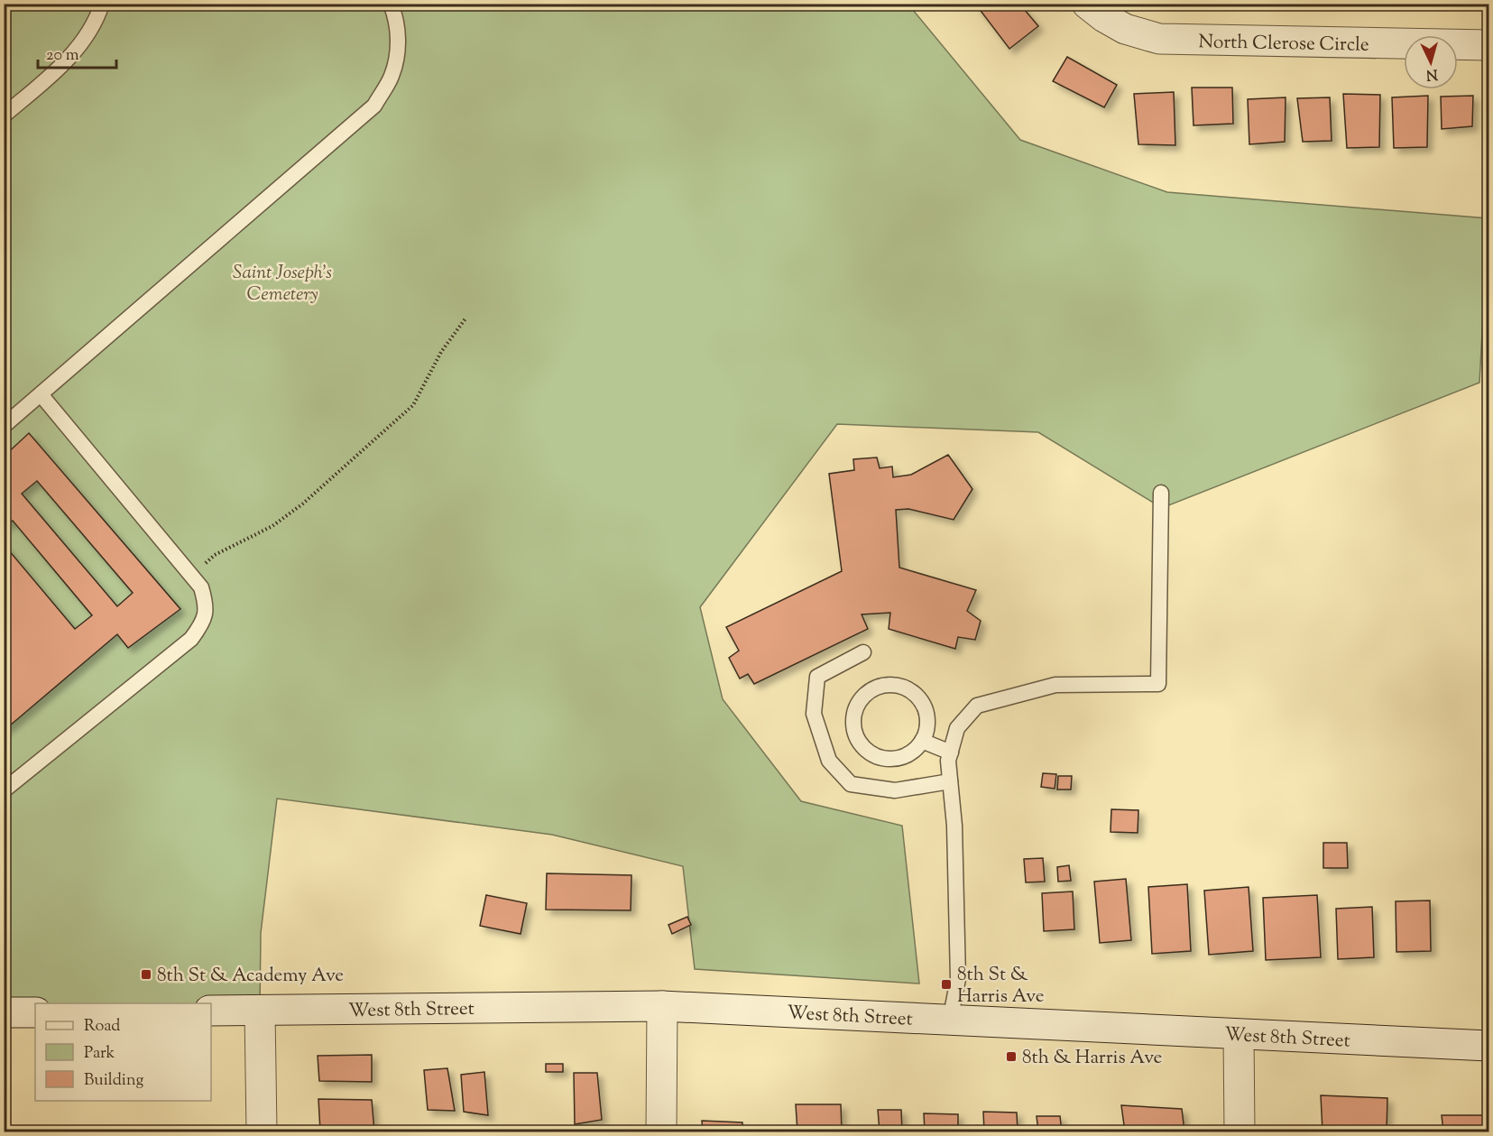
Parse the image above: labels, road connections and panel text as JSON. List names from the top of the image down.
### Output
{
  "streets": {
    "street": ["North Clerose Circle", "West 8th Street"]
  },
  "parks": ["Saint Joseph’s Cemetery"],
  "places": {
    "transit": ["8th St & Academy Ave", "8th St & Harris Ave", "8th & Harris Ave"]
  },
  "legend": ["Road", "Park", "Building"],
  "scale_bar": "20 m",
  "north": "bottom"
}
